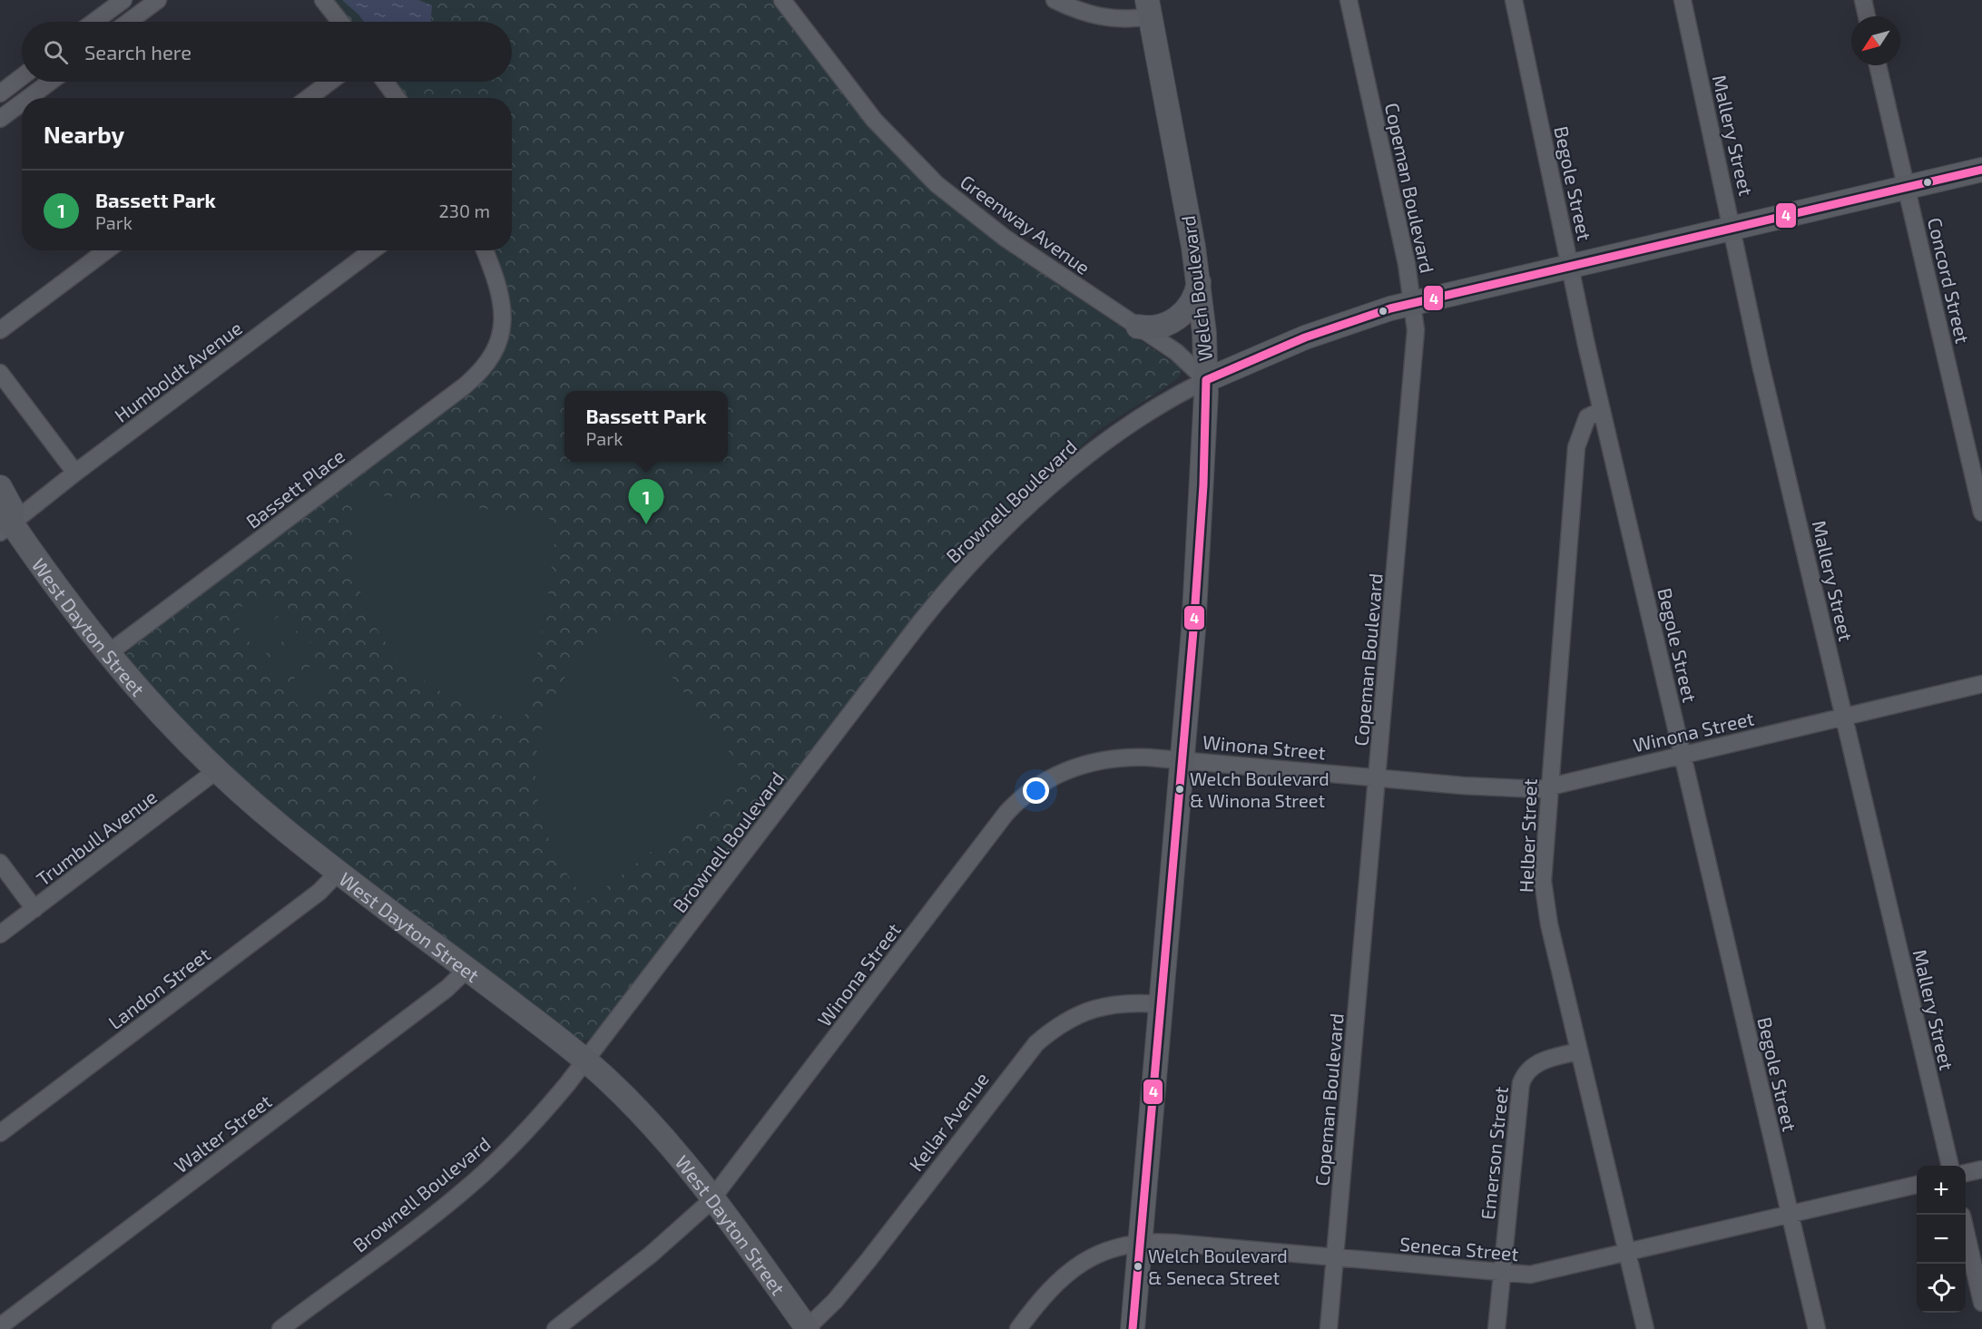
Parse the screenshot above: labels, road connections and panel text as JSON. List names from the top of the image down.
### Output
{
  "streets": {
    "main road": ["Welch Boulevard", "West Dayton Street"],
    "street": [
      "Mallery Street",
      "Begole Street",
      "Copeman Boulevard",
      "Greenway Avenue",
      "Concord Street",
      "Humboldt Avenue",
      "Bassett Place",
      "Brownell Boulevard",
      "Winona Street",
      "Helber Street",
      "Trumbull Avenue",
      "Landon Street",
      "Kellar Avenue",
      "Walter Street",
      "Emerson Street",
      "Seneca Street"
    ]
  },
  "crossings": [
    ["Mallery Street", "Winona Street"],
    ["Begole Street", "Winona Street"],
    ["Begole Street", "Helber Street"],
    ["Begole Street", "Seneca Street"],
    ["Copeman Boulevard", "Winona Street"],
    ["Copeman Boulevard", "Seneca Street"],
    ["Greenway Avenue", "Welch Boulevard"],
    ["Greenway Avenue", "Brownell Boulevard"],
    ["Welch Boulevard", "Brownell Boulevard"],
    ["Welch Boulevard", "Winona Street"],
    ["Welch Boulevard", "Kellar Avenue"],
    ["Welch Boulevard", "Seneca Street"],
    ["Humboldt Avenue", "West Dayton Street"],
    ["Bassett Place", "West Dayton Street"],
    ["Brownell Boulevard", "West Dayton Street"],
    ["West Dayton Street", "Winona Street"],
    ["West Dayton Street", "Trumbull Avenue"],
    ["West Dayton Street", "Landon Street"],
    ["West Dayton Street", "Kellar Avenue"],
    ["West Dayton Street", "Walter Street"],
    ["Winona Street", "Helber Street"],
    ["Helber Street", "Emerson Street"],
    ["Helber Street", "Seneca Street"],
    ["Emerson Street", "Seneca Street"]
  ],
  "places": ["Welch Boulevard & Winona Street", "Welch Boulevard & Seneca Street"],
  "lines": ["transit line 4"],
  "north": "bottom left",
  "page": {
    "search": "Search here",
    "heading": "Nearby",
    "list": [
      {
        "mark": "1",
        "name": "Bassett Park",
        "note": "Park",
        "value": "230 m"
      }
    ],
    "popup": ["Bassett Park", "Park"],
    "pins": "1",
    "map_buttons": ["+", "−"]
  }
}
